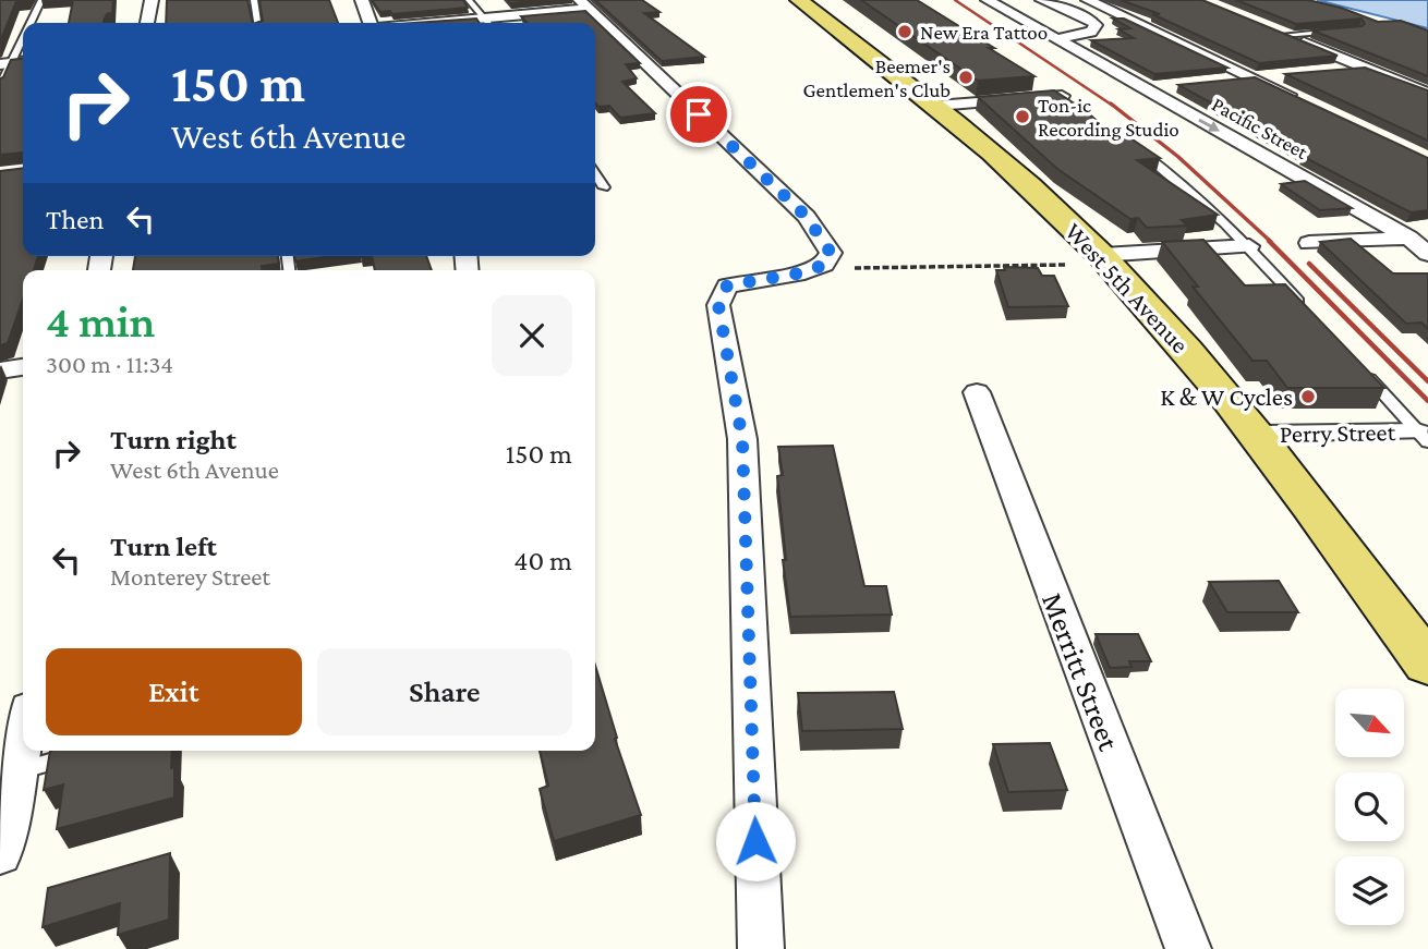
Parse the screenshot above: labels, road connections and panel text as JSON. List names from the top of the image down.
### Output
{
  "streets": {
    "main road": ["West 5th Avenue"],
    "street": ["Pacific Street", "Perry Street", "Merritt Street"]
  },
  "crossings": [
    ["West 5th Avenue", "Perry Street"]
  ],
  "places": [
    "New Era Tattoo",
    "Beemer's Gentlemen's Club",
    "Ton-ic Recording Studio",
    "K & W Cycles"
  ],
  "north": "bottom right",
  "page": {
    "turn": ["150 m", "West 6th Avenue"],
    "then": "Then",
    "heading": ["4 min", "300 m · 11:34"],
    "list": [
      {
        "name": "Turn right",
        "note": "West 6th Avenue",
        "value": "150 m"
      },
      {
        "name": "Turn left",
        "note": "Monterey Street",
        "value": "40 m"
      }
    ],
    "buttons": ["Exit", "Share"]
  }
}
